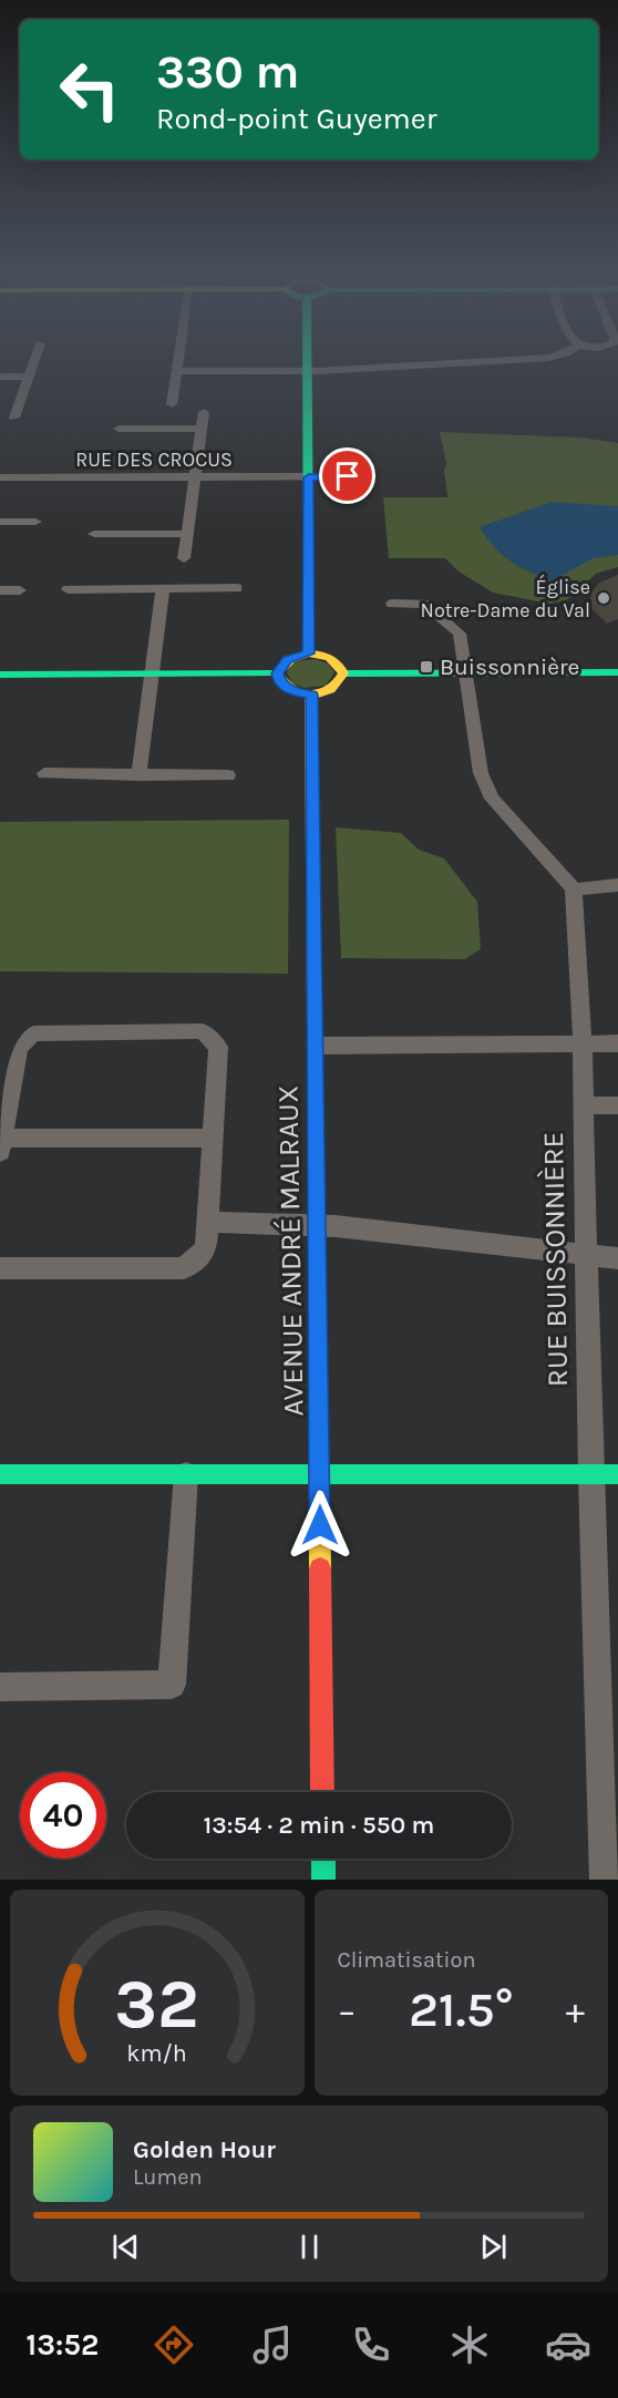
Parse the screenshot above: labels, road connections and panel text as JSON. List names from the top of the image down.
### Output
{
  "streets": {
    "street": ["RUE DES CROCUS", "AVENUE ANDRÉ MALRAUX", "RUE BUISSONNIÈRE"]
  },
  "places": {
    "other": ["Église Notre-Dame du Val"],
    "transit": ["Buissonnière"]
  },
  "page": {
    "turn": ["330 m", "Rond-point Guyemer"],
    "limit": "40",
    "trip": "13:54 · 2 min · 550 m",
    "tile": "Climatisation",
    "heat": ["−", "21.5°", "+"],
    "song": ["Golden Hour", "Lumen"],
    "tabs": "13:52",
    "gauge": ["32", "km/h"]
  }
}
